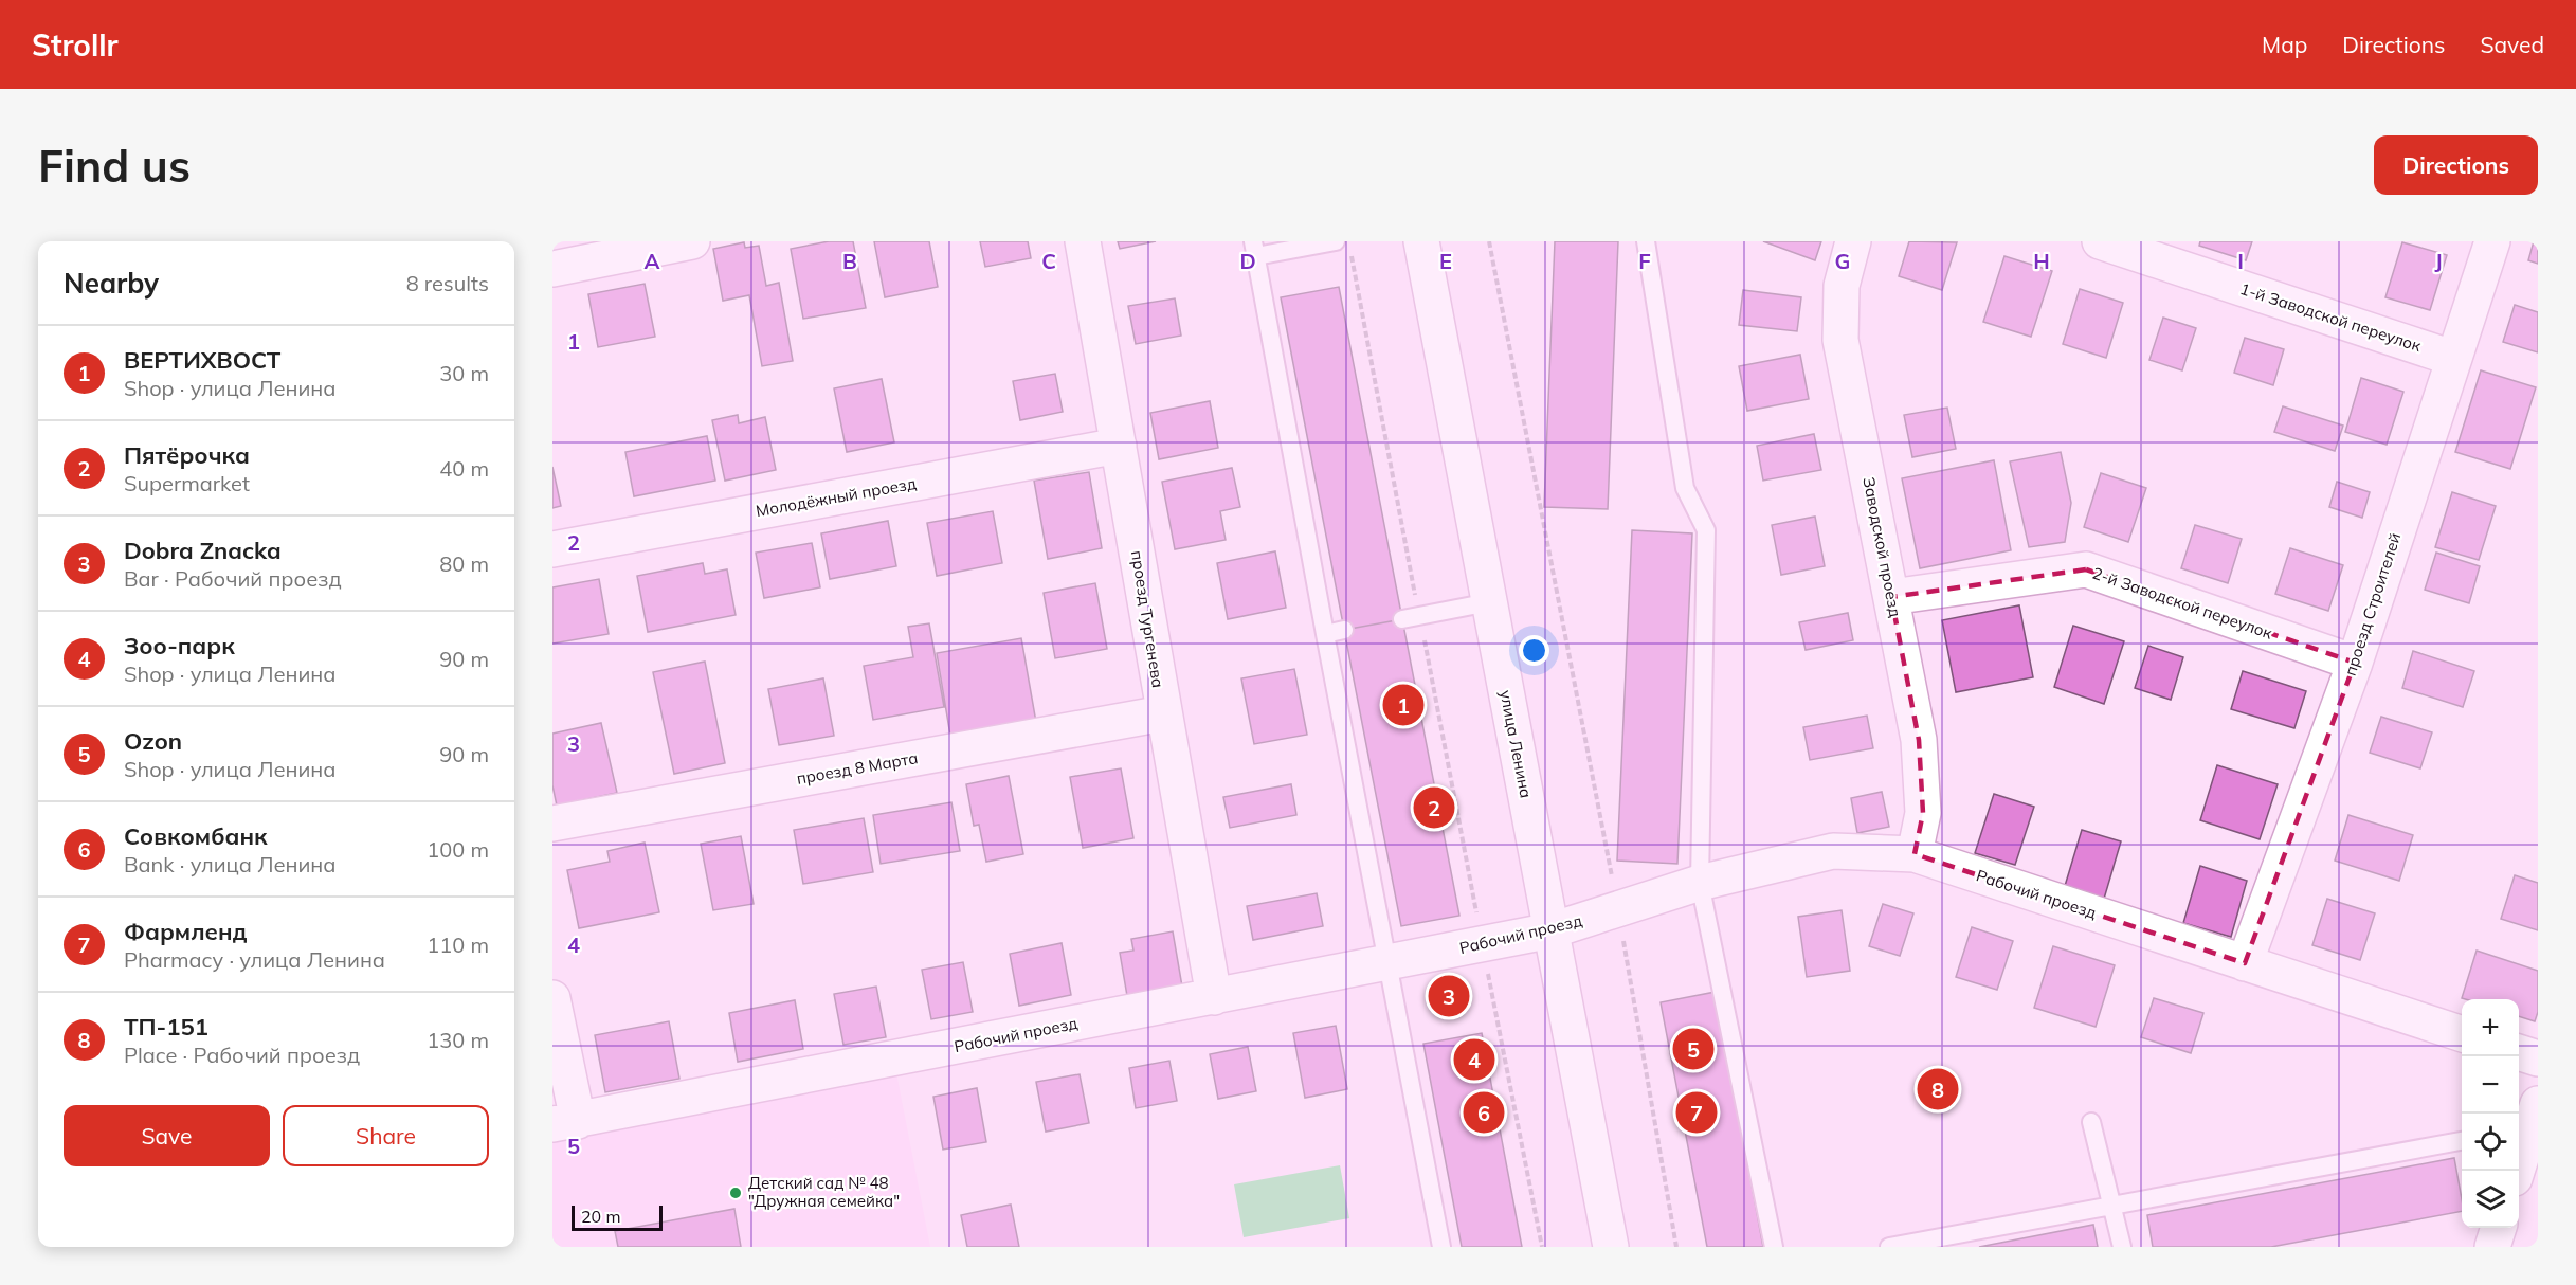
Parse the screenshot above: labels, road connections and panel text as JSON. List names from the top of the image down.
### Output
{
  "streets": {
    "street": [
      "1-й Заводской переулок",
      "Молодёжный проезд",
      "Заводской проезд",
      "2-й Заводской переулок",
      "проезд Строителей",
      "проезд Тургенева",
      "улица Ленина",
      "проезд 8 Марта",
      "Рабочий проезд"
    ]
  },
  "crossings": [
    ["1-й Заводской переулок", "проезд Строителей"],
    ["Молодёжный проезд", "проезд Тургенева"],
    ["Заводской проезд", "2-й Заводской переулок"],
    ["Заводской проезд", "Рабочий проезд"],
    ["2-й Заводской переулок", "проезд Строителей"],
    ["проезд Строителей", "Рабочий проезд"],
    ["проезд Тургенева", "проезд 8 Марта"],
    ["проезд Тургенева", "Рабочий проезд"],
    ["улица Ленина", "Рабочий проезд"]
  ],
  "places": ["Детский сад № 48 \"Дружная семейка\""],
  "scale_bar": "20 m",
  "page": {
    "header": "Strollr",
    "nav": ["Map", "Directions", "Saved"],
    "buttons": [
      "Directions",
      ["Save", "Share"]
    ],
    "title": "Find us",
    "heading": ["Nearby", "8 results"],
    "list": [
      {
        "mark": "1",
        "name": "ВЕРТИХВОСТ",
        "note": "Shop · улица Ленина",
        "value": "30 m"
      },
      {
        "mark": "2",
        "name": "Пятёрочка",
        "note": "Supermarket",
        "value": "40 m"
      },
      {
        "mark": "3",
        "name": "Dobra Znacka",
        "note": "Bar · Рабочий проезд",
        "value": "80 m"
      },
      {
        "mark": "4",
        "name": "Зоо-парк",
        "note": "Shop · улица Ленина",
        "value": "90 m"
      },
      {
        "mark": "5",
        "name": "Ozon",
        "note": "Shop · улица Ленина",
        "value": "90 m"
      },
      {
        "mark": "6",
        "name": "Совкомбанк",
        "note": "Bank · улица Ленина",
        "value": "100 m"
      },
      {
        "mark": "7",
        "name": "Фармленд",
        "note": "Pharmacy · улица Ленина",
        "value": "110 m"
      },
      {
        "mark": "8",
        "name": "ТП-151",
        "note": "Place · Рабочий проезд",
        "value": "130 m"
      }
    ],
    "pins": [
      "1",
      "2",
      "3",
      "5",
      "4",
      "8",
      "6",
      "7"
    ],
    "map_buttons": ["+", "−"],
    "scale": "20 m"
  },
  "grid": {
    "columns": [
      "A",
      "B",
      "C",
      "D",
      "E",
      "F",
      "G",
      "H",
      "I",
      "J"
    ],
    "rows": [
      "1",
      "2",
      "3",
      "4",
      "5"
    ]
  }
}
